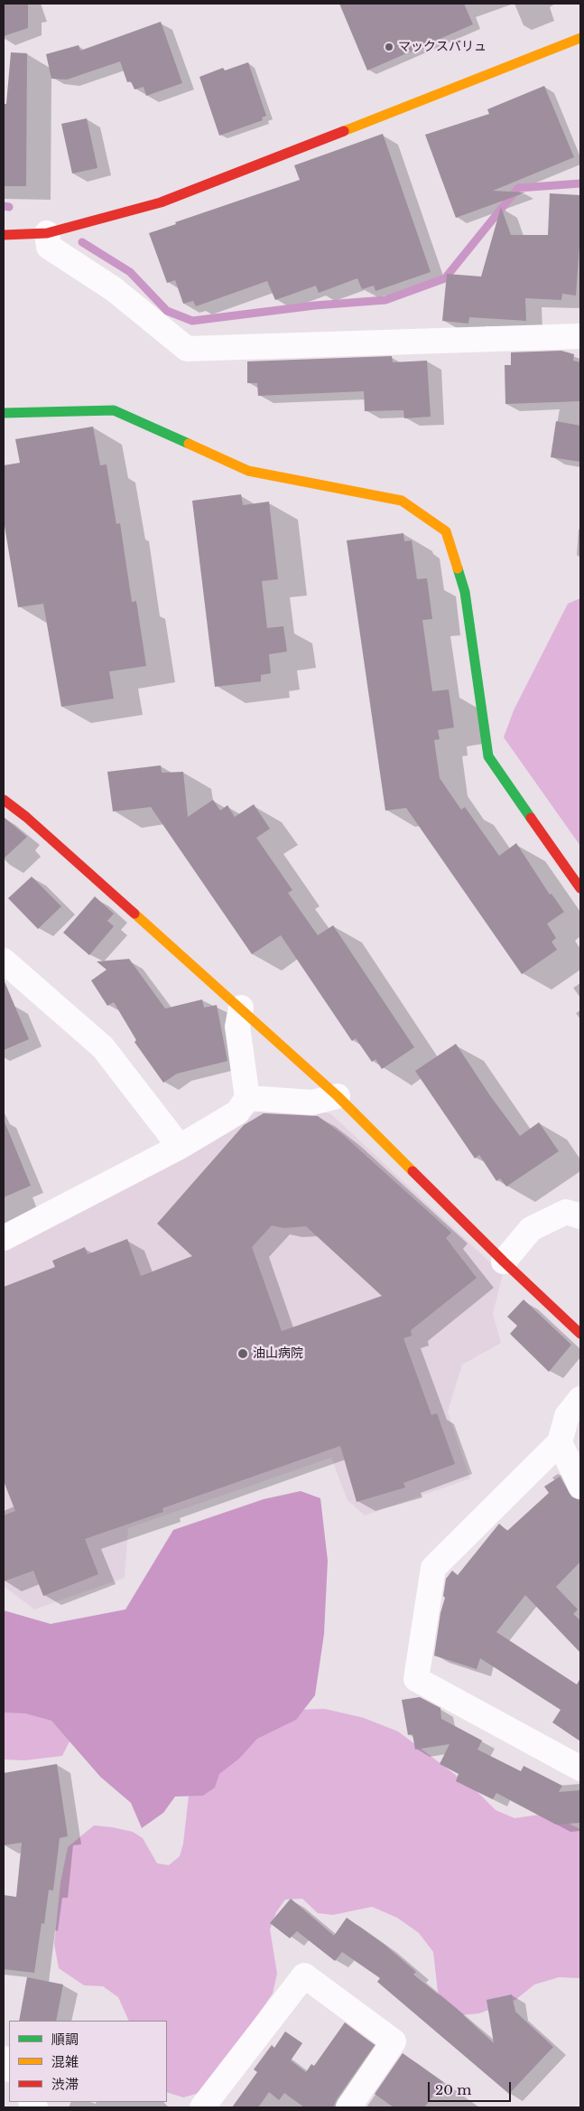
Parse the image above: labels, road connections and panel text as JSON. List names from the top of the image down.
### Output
{
  "places": ["マックスバリュ", "油山病院"],
  "legend": ["順調", "混雑", "渋滞"],
  "scale_bar": "20 m"
}
